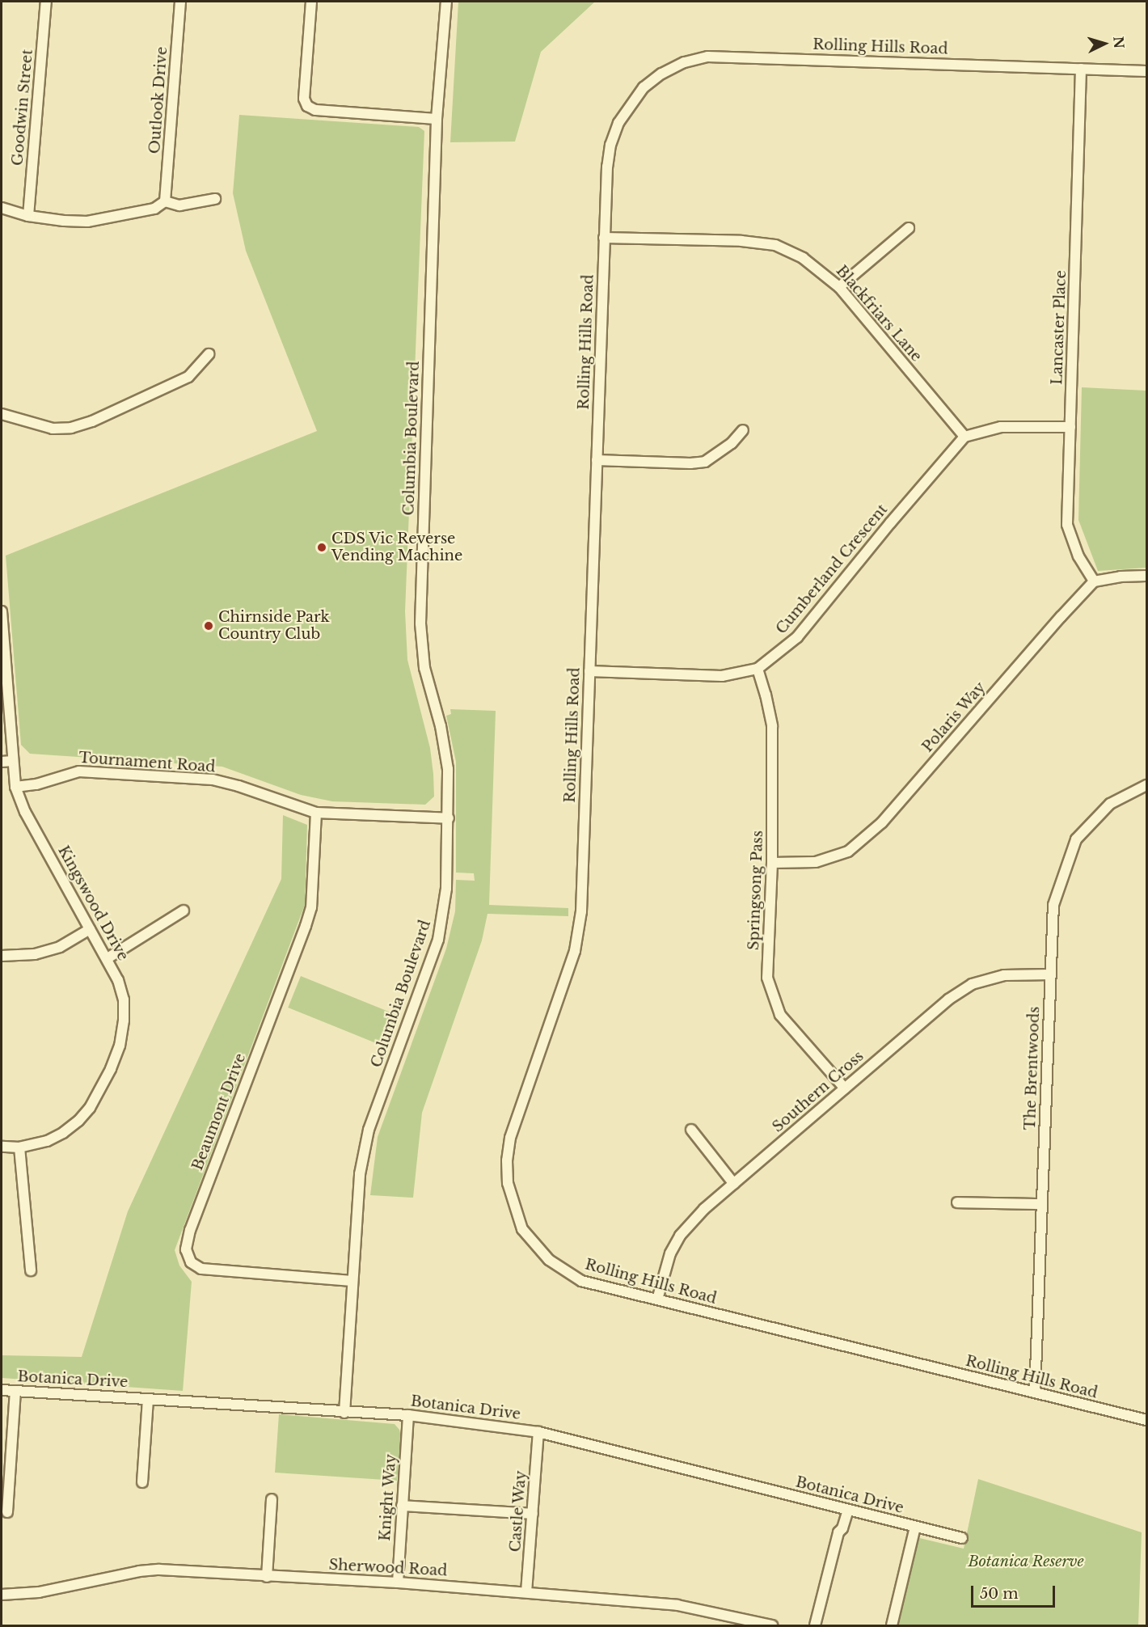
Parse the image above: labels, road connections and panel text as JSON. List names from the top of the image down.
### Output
{
  "streets": {
    "street": [
      "Rolling Hills Road",
      "Outlook Drive",
      "Goodwin Street",
      "Blackfriars Lane",
      "Lancaster Place",
      "Columbia Boulevard",
      "Cumberland Crescent",
      "Polaris Way",
      "Tournament Road",
      "Springsong Pass",
      "Kingswood Drive",
      "The Brentwoods",
      "Southern Cross",
      "Beaumont Drive",
      "Botanica Drive",
      "Knight Way",
      "Castle Way",
      "Sherwood Road"
    ]
  },
  "crossings": [
    ["Rolling Hills Road", "Blackfriars Lane"],
    ["Rolling Hills Road", "Lancaster Place"],
    ["Rolling Hills Road", "Cumberland Crescent"],
    ["Rolling Hills Road", "The Brentwoods"],
    ["Rolling Hills Road", "Southern Cross"],
    ["Blackfriars Lane", "Cumberland Crescent"],
    ["Lancaster Place", "Polaris Way"],
    ["Columbia Boulevard", "Tournament Road"],
    ["Columbia Boulevard", "Beaumont Drive"],
    ["Columbia Boulevard", "Botanica Drive"],
    ["Cumberland Crescent", "Springsong Pass"],
    ["Polaris Way", "Springsong Pass"],
    ["Tournament Road", "Kingswood Drive"],
    ["Tournament Road", "Beaumont Drive"],
    ["Springsong Pass", "Southern Cross"],
    ["The Brentwoods", "Southern Cross"],
    ["Botanica Drive", "Knight Way"],
    ["Botanica Drive", "Castle Way"],
    ["Knight Way", "Sherwood Road"],
    ["Castle Way", "Sherwood Road"]
  ],
  "parks": ["Botanica Reserve"],
  "places": ["CDS Vic Reverse Vending Machine", "Chirnside Park Country Club"],
  "scale_bar": "50 m",
  "north": "right"
}
